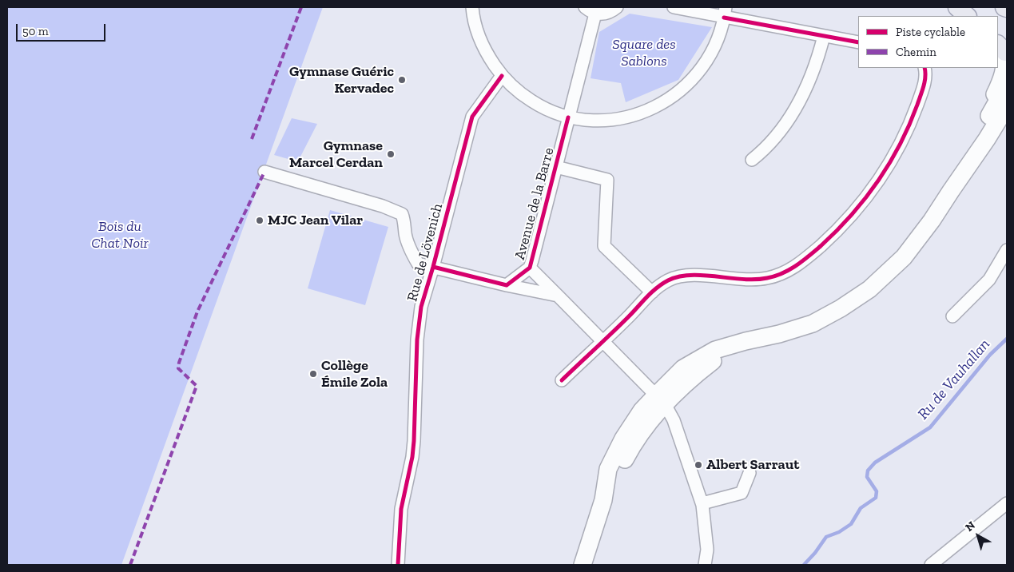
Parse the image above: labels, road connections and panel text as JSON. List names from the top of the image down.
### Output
{
  "streets": {
    "street": ["Avenue de la Barre", "Rue de Lövenich"]
  },
  "water": ["Ru de Vauhallan"],
  "parks": ["Square des Sablons", "Bois du Chat Noir"],
  "places": [
    "Gymnase Guéric Kervadec",
    "Gymnase Marcel Cerdan",
    "MJC Jean Vilar",
    "Collège Émile Zola",
    "Albert Sarraut"
  ],
  "legend": ["Piste cyclable", "Chemin"],
  "scale_bar": "50 m",
  "north": "top left"
}
